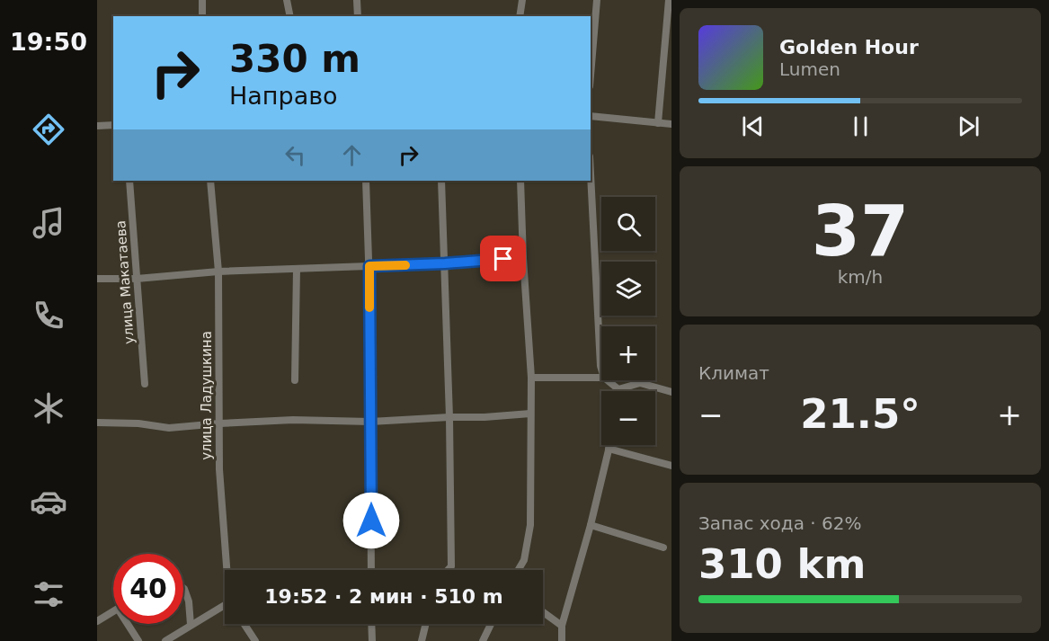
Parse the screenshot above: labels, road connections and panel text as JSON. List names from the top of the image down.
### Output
{
  "streets": {
    "street": ["улица Макатаева", "улица Ладушкина"]
  },
  "page": {
    "tabs": "19:50",
    "turn": ["330 m", "Направо"],
    "song": ["Golden Hour", "Lumen"],
    "tile": [
      ["37", "km/h"],
      "Климат",
      ["Запас хода · 62%", "310 km"]
    ],
    "map_buttons": ["+", "−"],
    "heat": ["−", "21.5°", "+"],
    "limit": "40",
    "trip": "19:52 · 2 мин · 510 m"
  }
}
